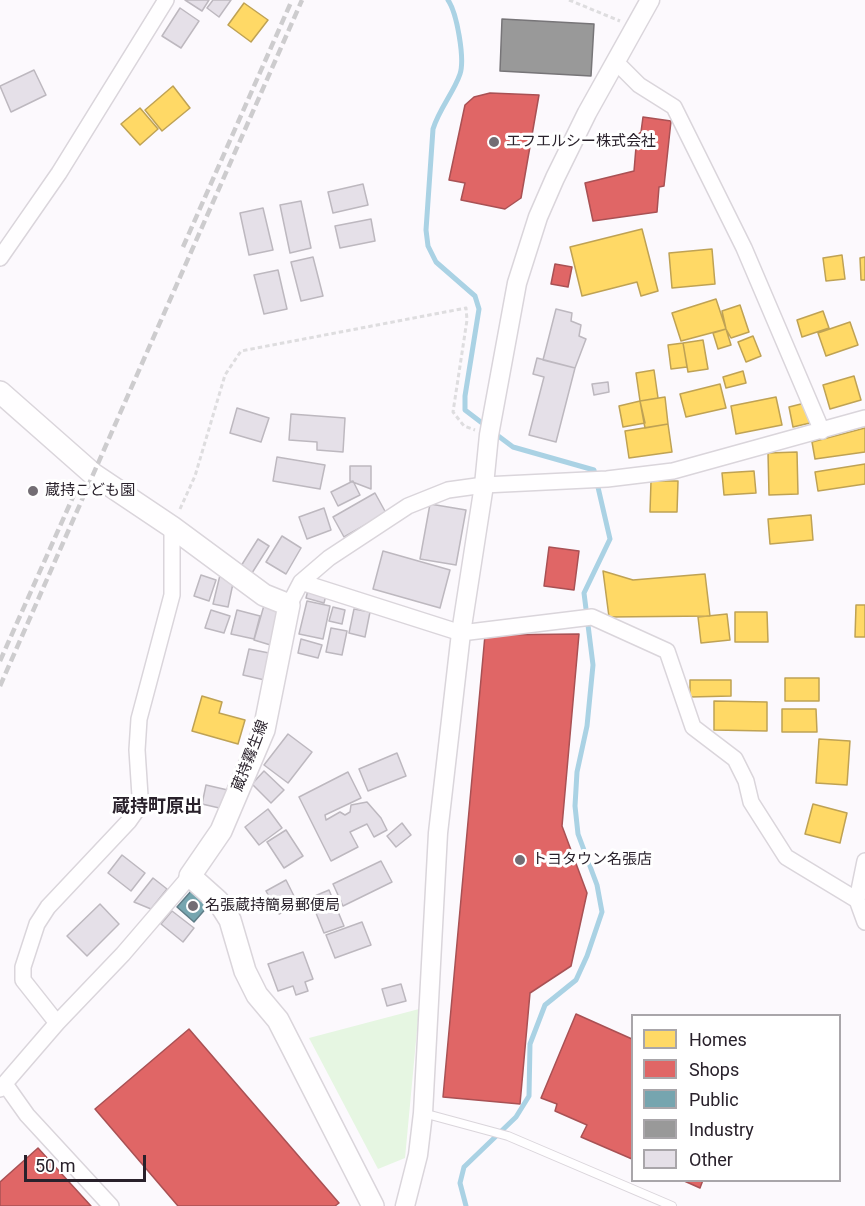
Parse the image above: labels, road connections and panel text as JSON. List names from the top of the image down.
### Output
{
  "streets": {
    "main road": ["蔵持霧生線"]
  },
  "districts": ["蔵持町原出"],
  "places": [
    "エフエルシー株式会社",
    "蔵持こども園",
    "トヨタウン名張店",
    "名張蔵持簡易郵便局"
  ],
  "legend": [
    "Homes",
    "Shops",
    "Public",
    "Industry",
    "Other"
  ],
  "scale_bar": "50 m"
}
